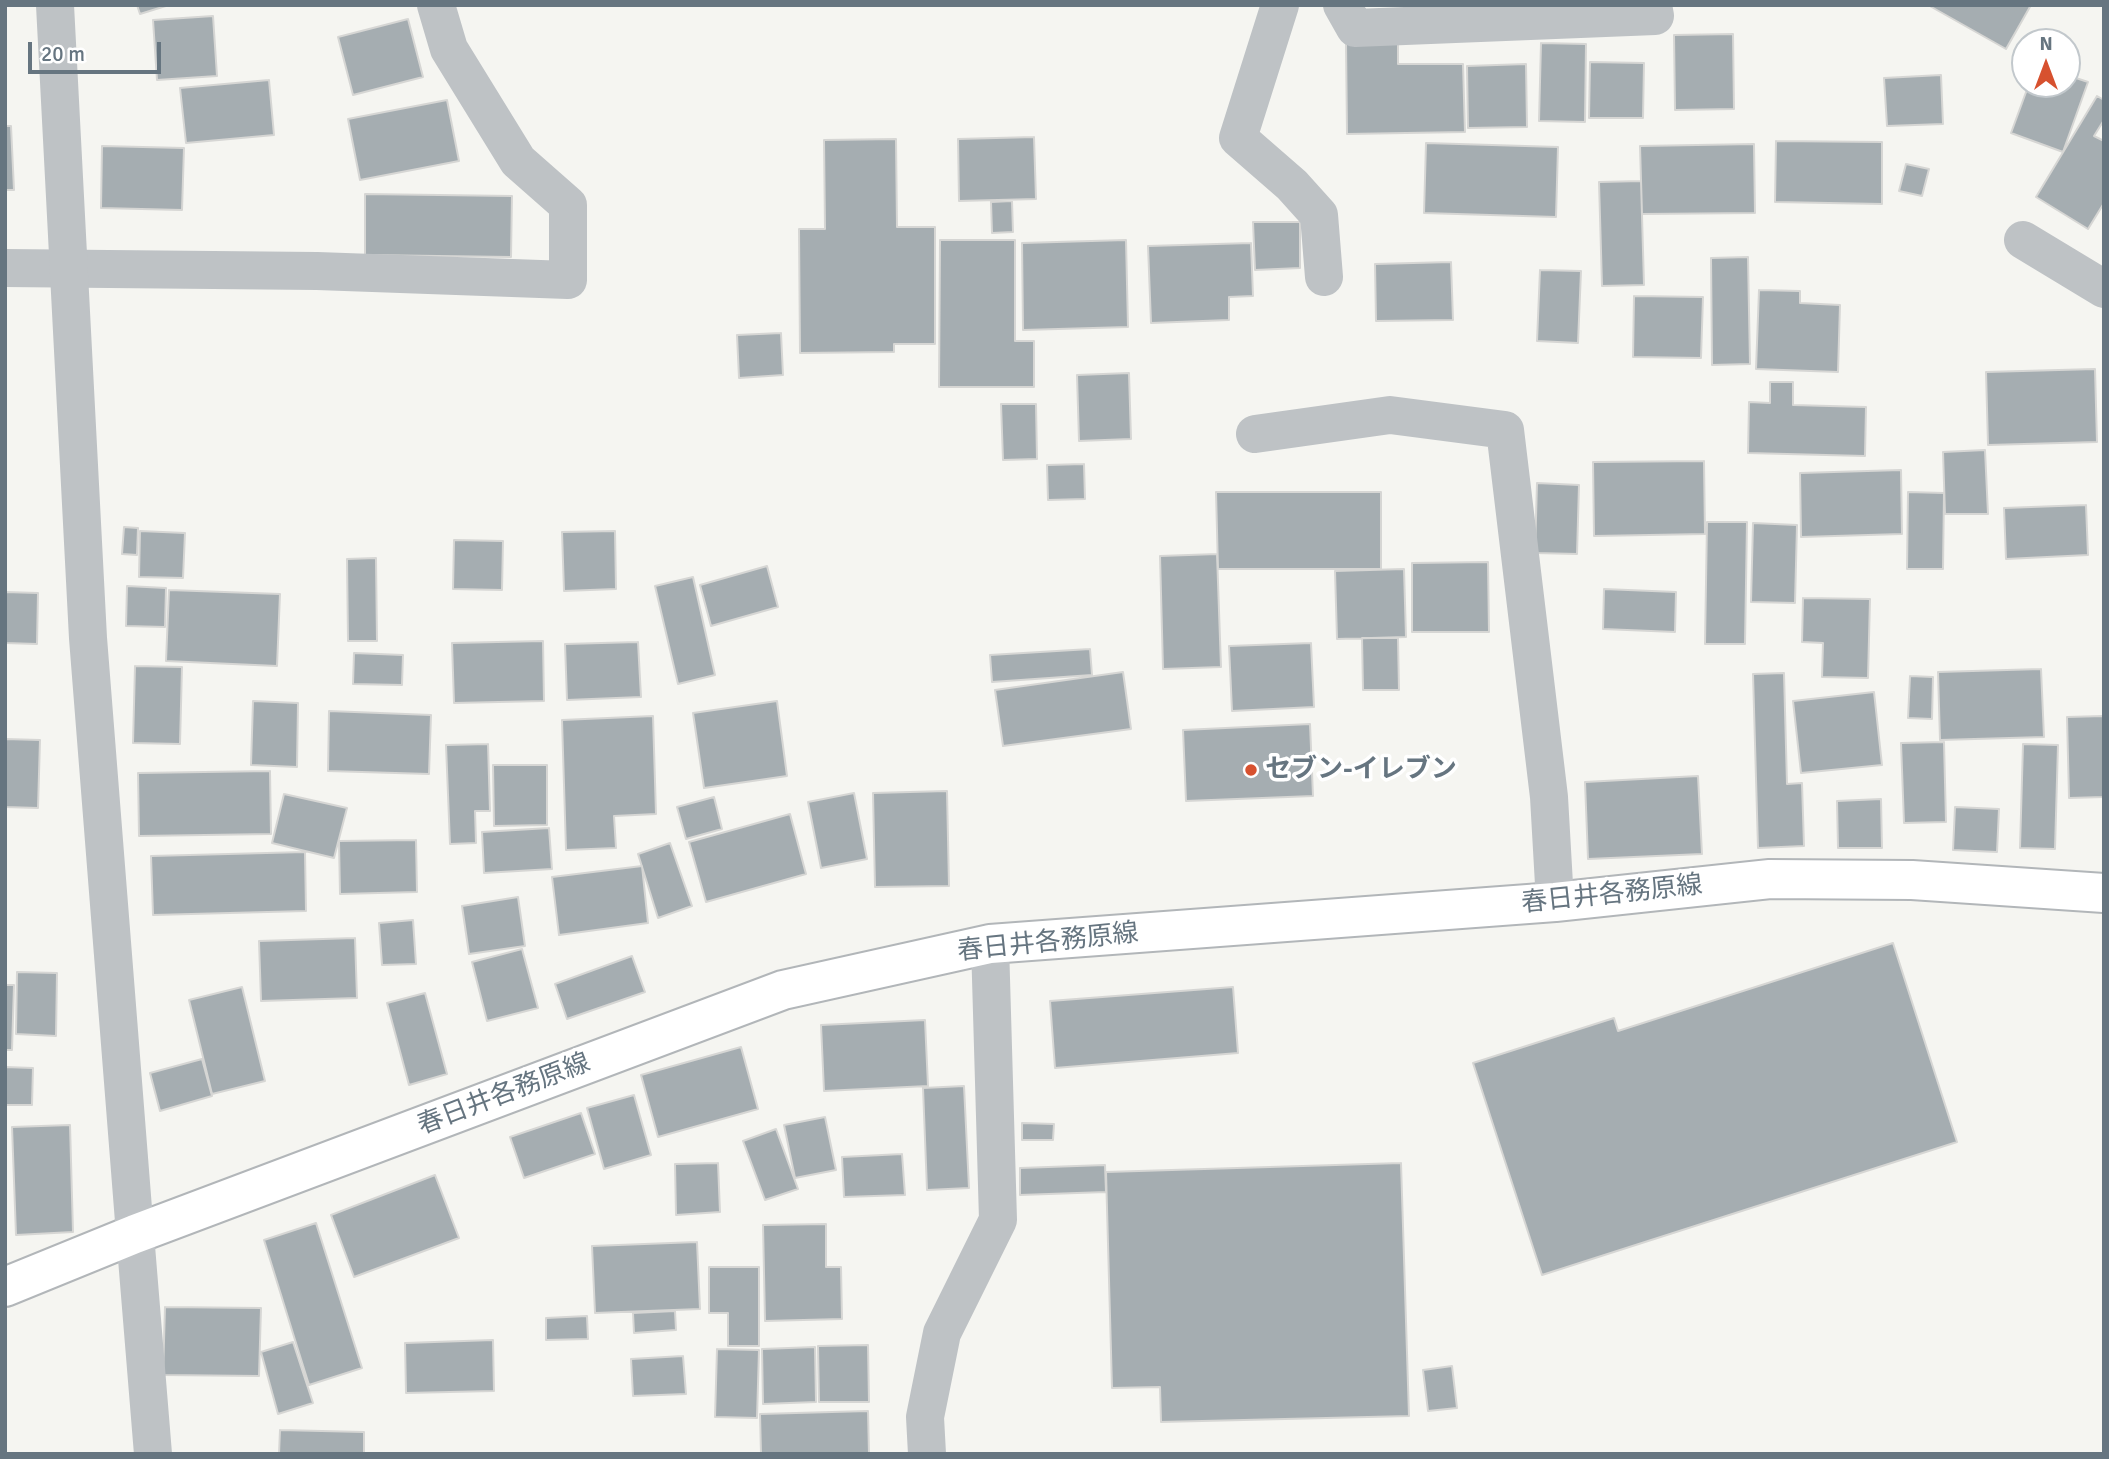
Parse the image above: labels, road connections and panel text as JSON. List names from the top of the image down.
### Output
{
  "streets": {
    "main road": ["春日井各務原線"]
  },
  "places": ["セブン-イレブン"],
  "scale_bar": "20 m",
  "north": "top"
}
